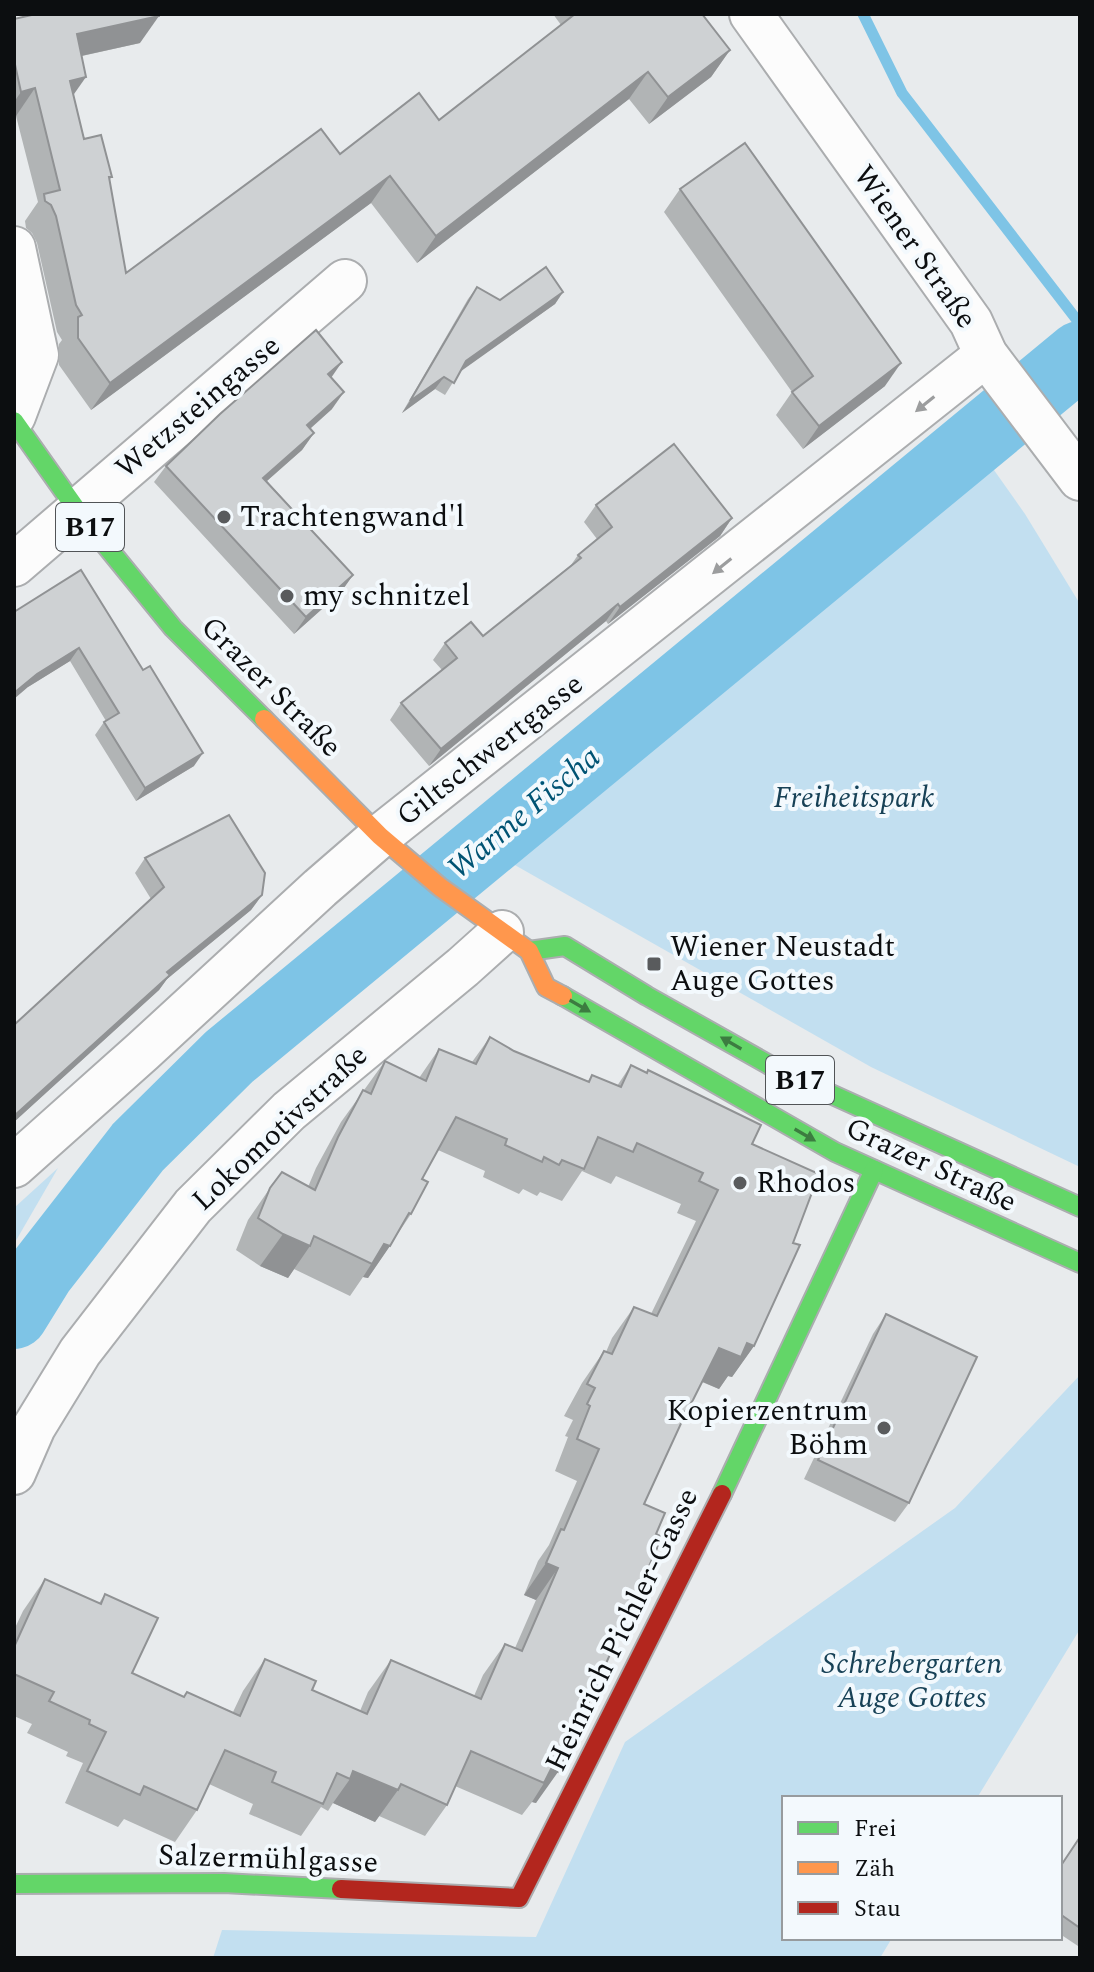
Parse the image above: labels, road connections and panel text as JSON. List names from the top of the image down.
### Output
{
  "streets": {
    "main road": [
      "B17",
      "Grazer Straße",
      "Heinrich Pichler-Gasse",
      "Salzermühlgasse"
    ],
    "street": [
      "Wiener Straße",
      "Wetzsteingasse",
      "Giltschwertgasse",
      "Lokomotivstraße"
    ]
  },
  "crossings": [
    ["Wiener Straße", "Giltschwertgasse"],
    ["Wetzsteingasse", "Grazer Straße"],
    ["Grazer Straße", "Giltschwertgasse"],
    ["Grazer Straße", "Lokomotivstraße"],
    ["Grazer Straße", "Heinrich Pichler-Gasse"],
    ["Heinrich Pichler-Gasse", "Salzermühlgasse"]
  ],
  "one_way": ["Giltschwertgasse"],
  "water": ["Warme Fischa"],
  "parks": ["Freiheitspark", "Schrebergarten Auge Gottes"],
  "places": {
    "other": [
      "Trachtengwand'l",
      "my schnitzel",
      "Rhodos",
      "Kopierzentrum Böhm"
    ],
    "transit": ["Wiener Neustadt Auge Gottes"]
  },
  "legend": ["Frei", "Zäh", "Stau"]
}
